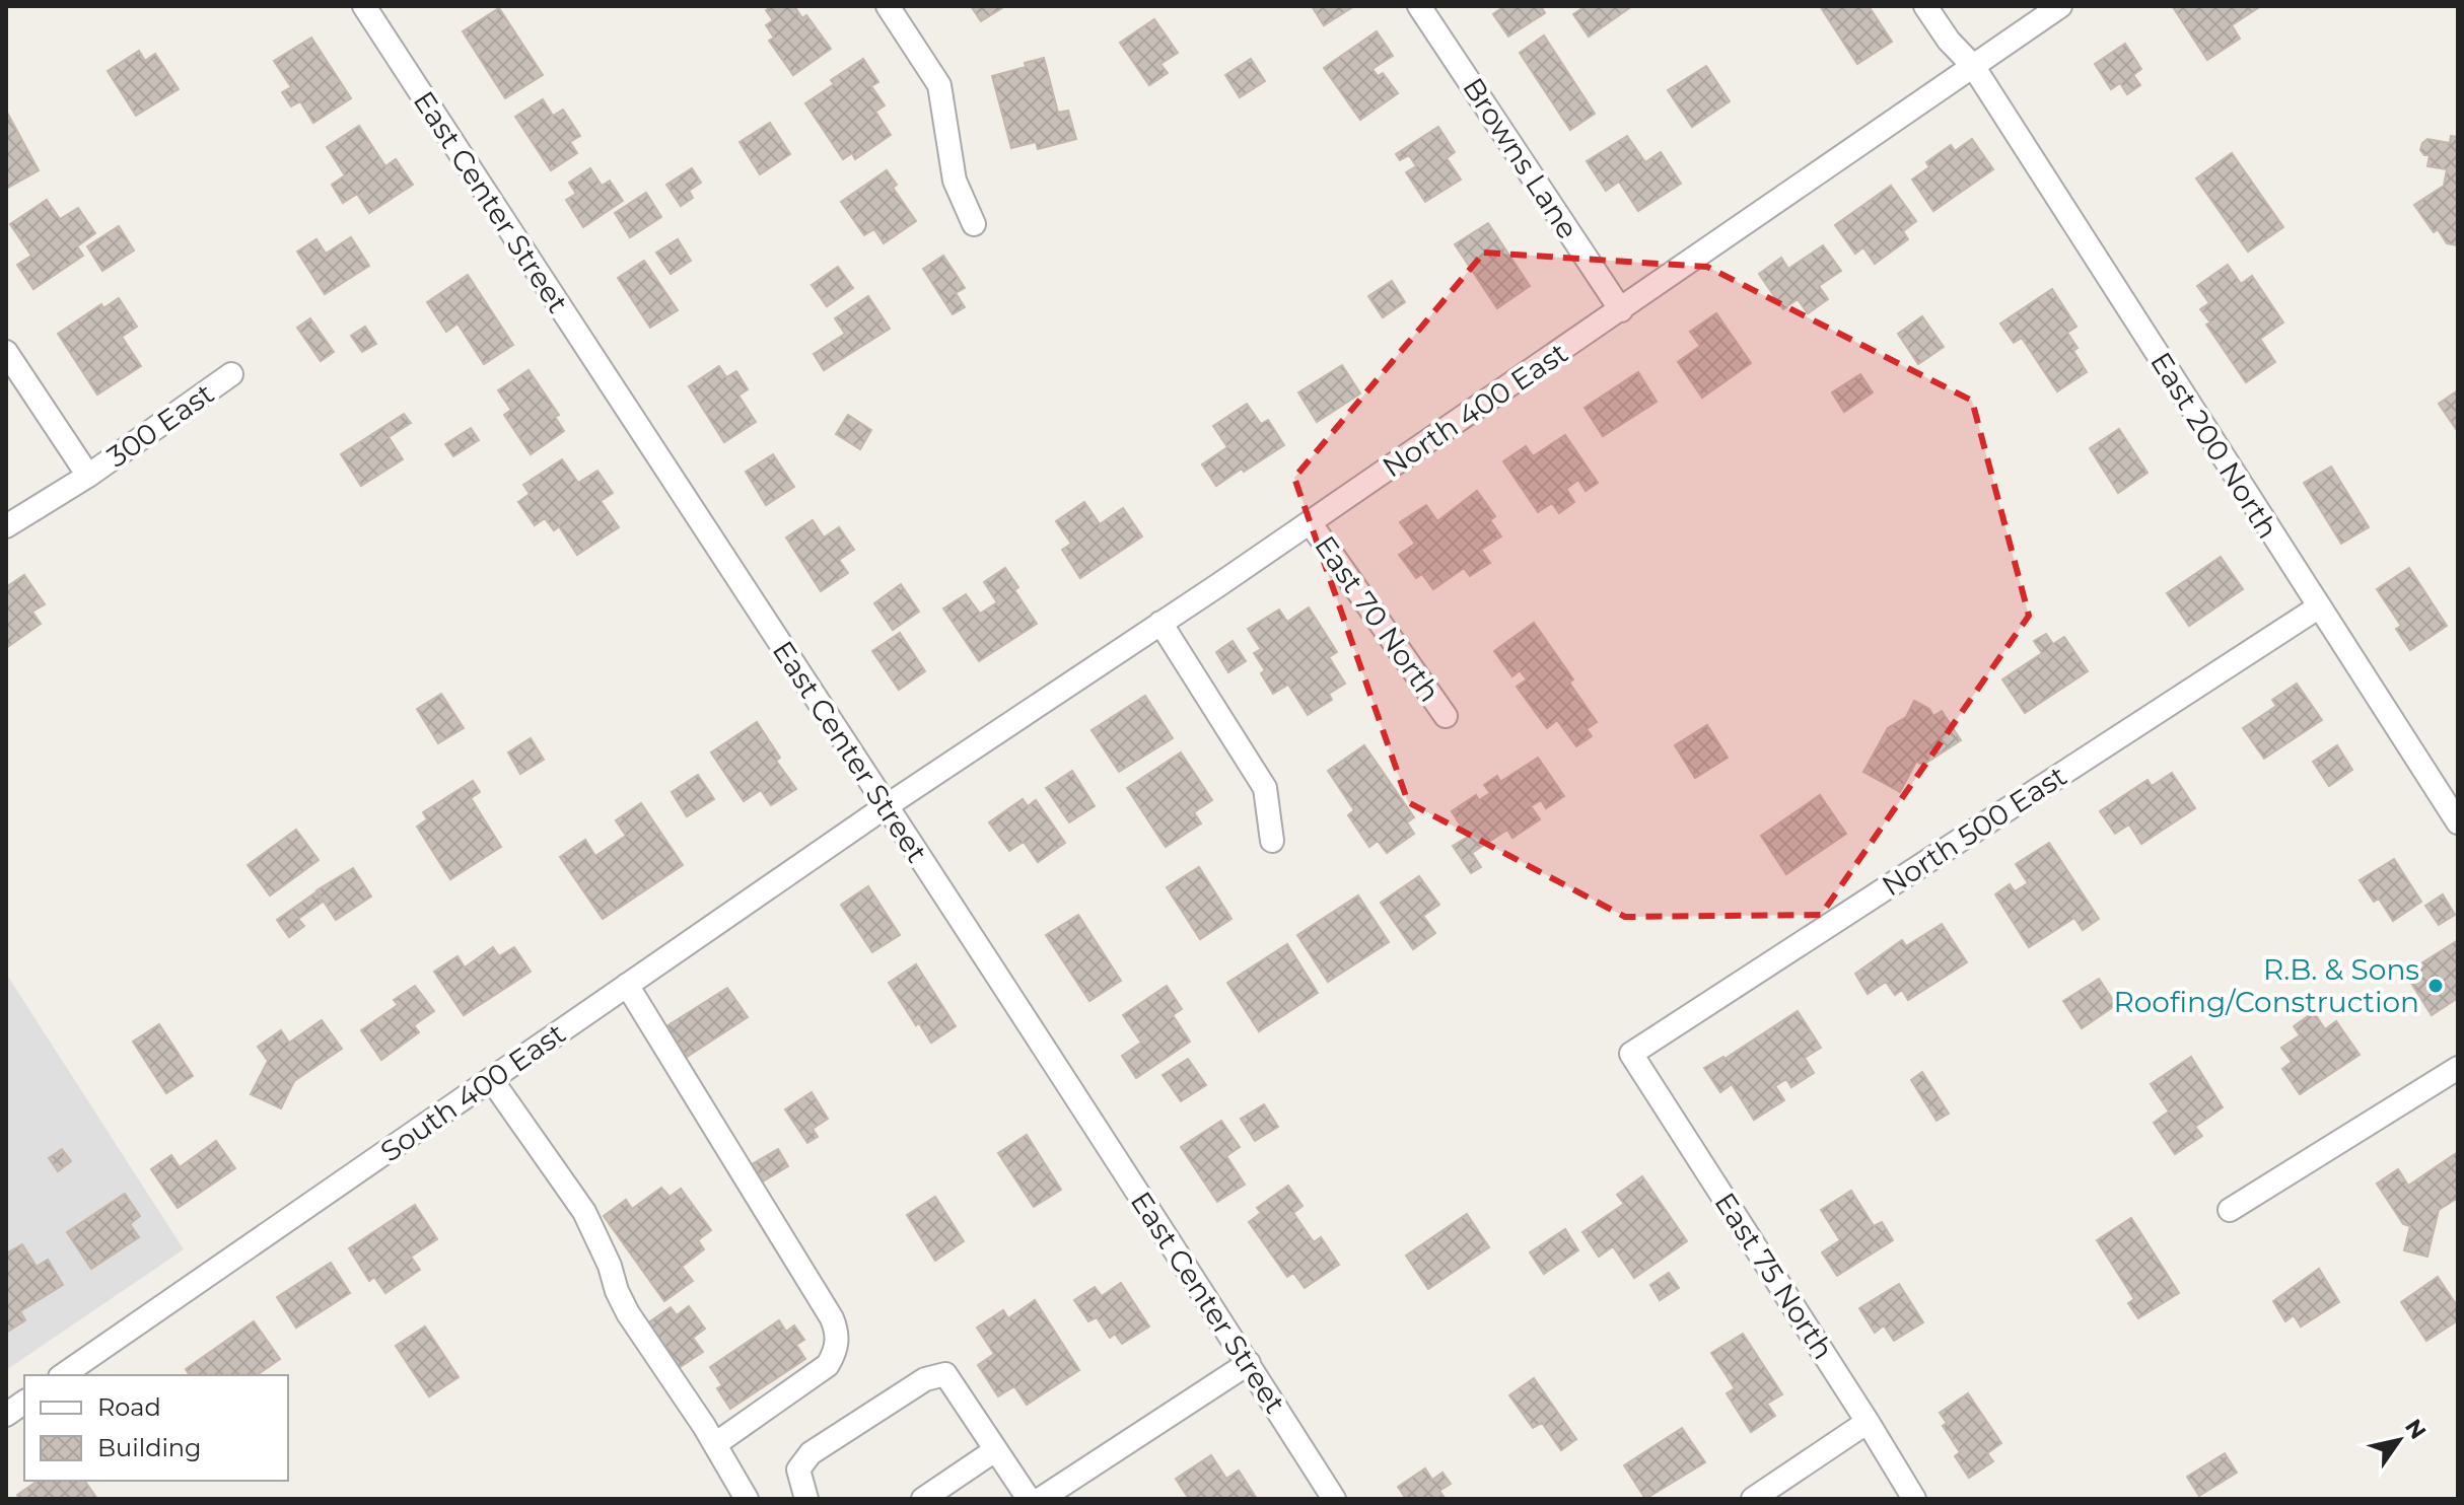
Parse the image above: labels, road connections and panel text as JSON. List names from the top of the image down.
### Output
{
  "streets": {
    "street": [
      "Browns Lane",
      "East Center Street",
      "North 400 East",
      "300 East",
      "East 200 North",
      "East 70 North",
      "North 500 East",
      "South 400 East",
      "East 75 North"
    ]
  },
  "crossings": [
    ["Browns Lane", "North 400 East"],
    ["East Center Street", "North 400 East"],
    ["East Center Street", "South 400 East"],
    ["North 400 East", "East 200 North"],
    ["North 400 East", "East 70 North"],
    ["North 400 East", "South 400 East"],
    ["East 200 North", "North 500 East"],
    ["North 500 East", "East 75 North"]
  ],
  "places": ["R.B. & Sons Roofing/Construction"],
  "legend": ["Road", "Building"],
  "north": "top right"
}
